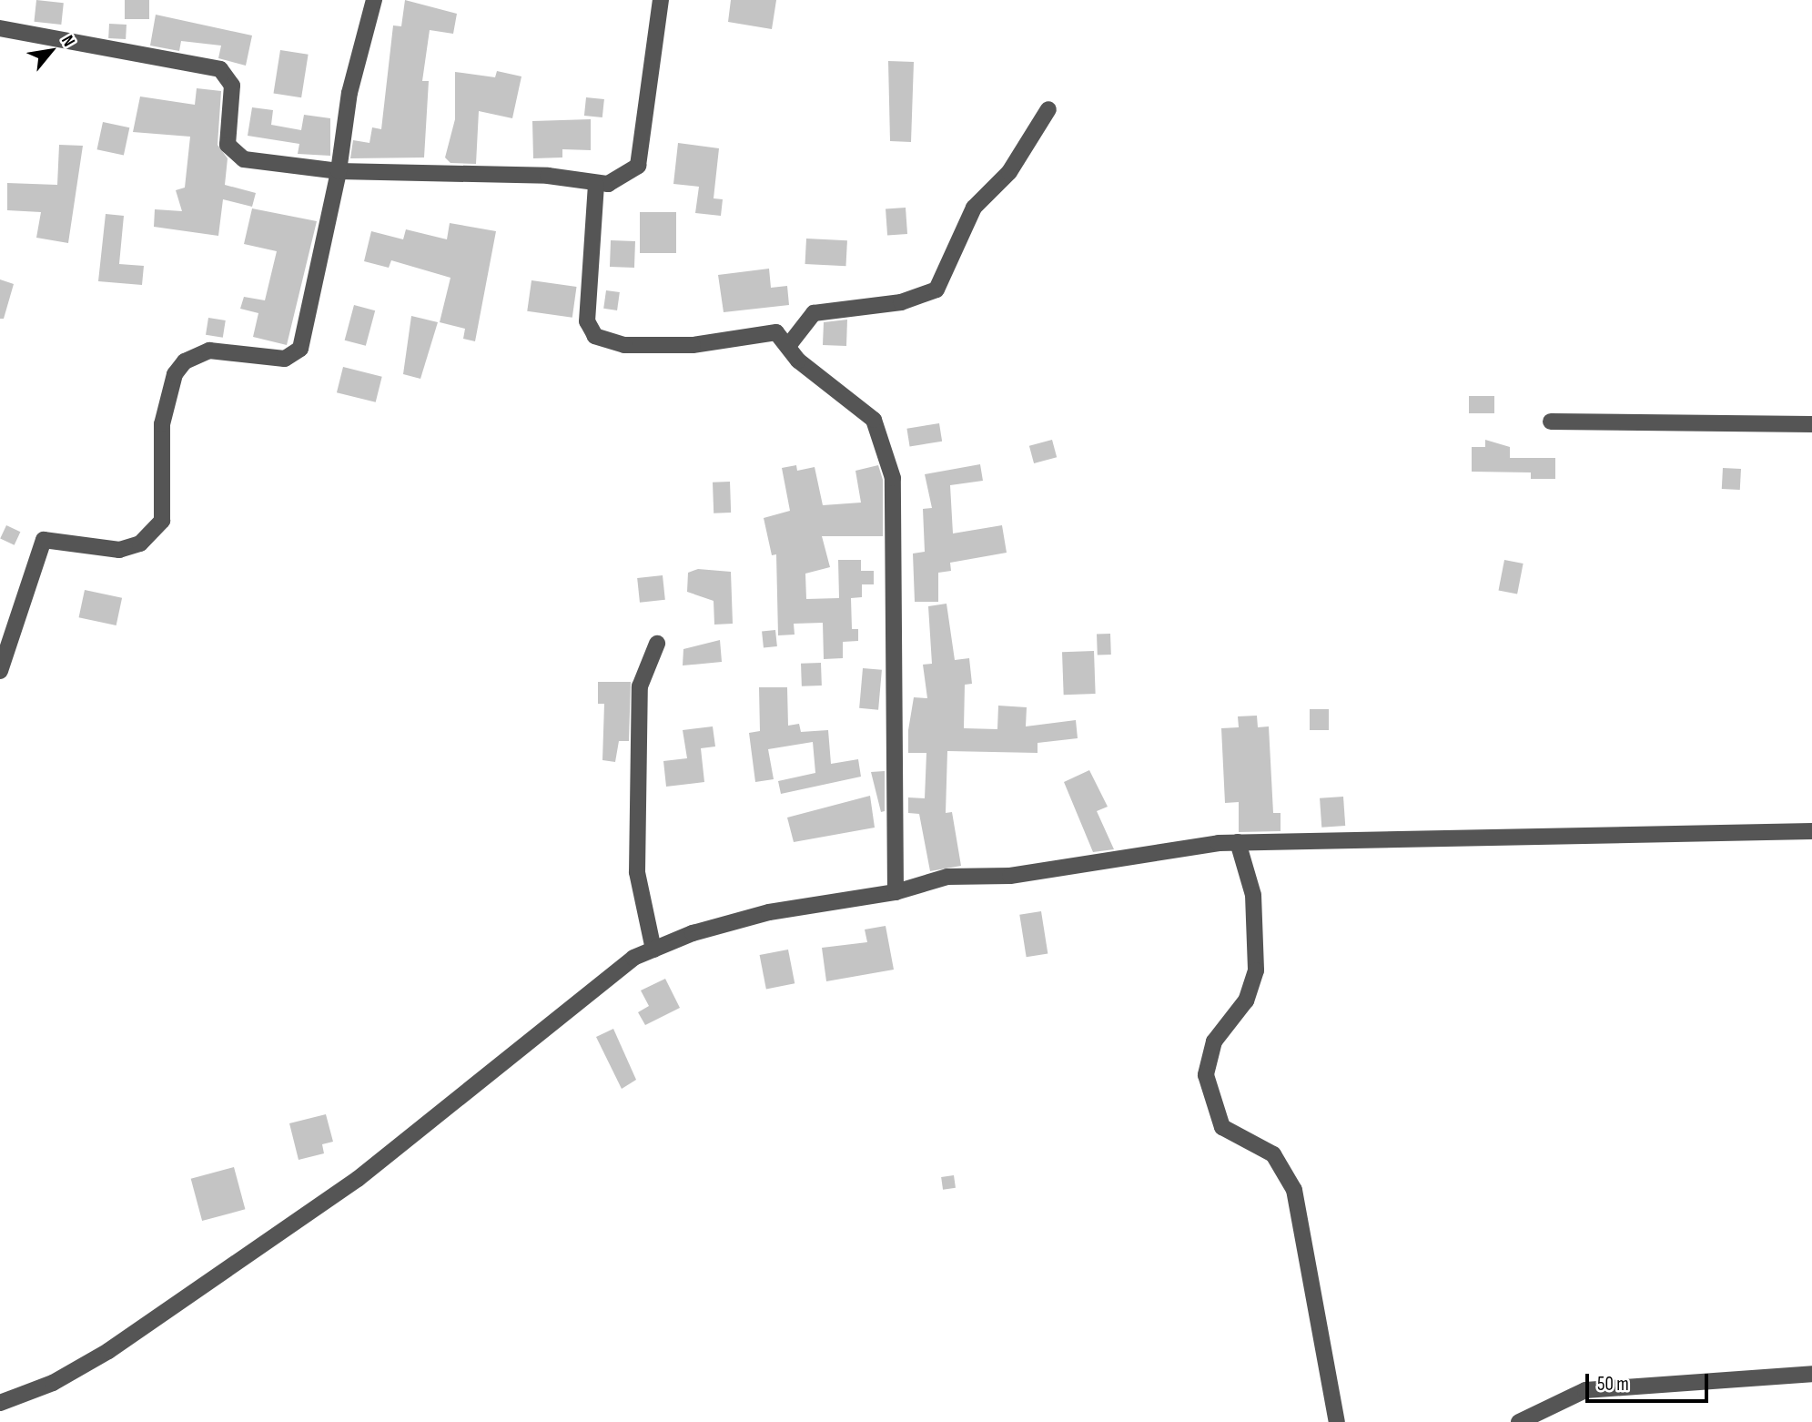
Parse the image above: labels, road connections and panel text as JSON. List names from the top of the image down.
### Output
{
  "scale_bar": "50 m",
  "north": "top right"
}
